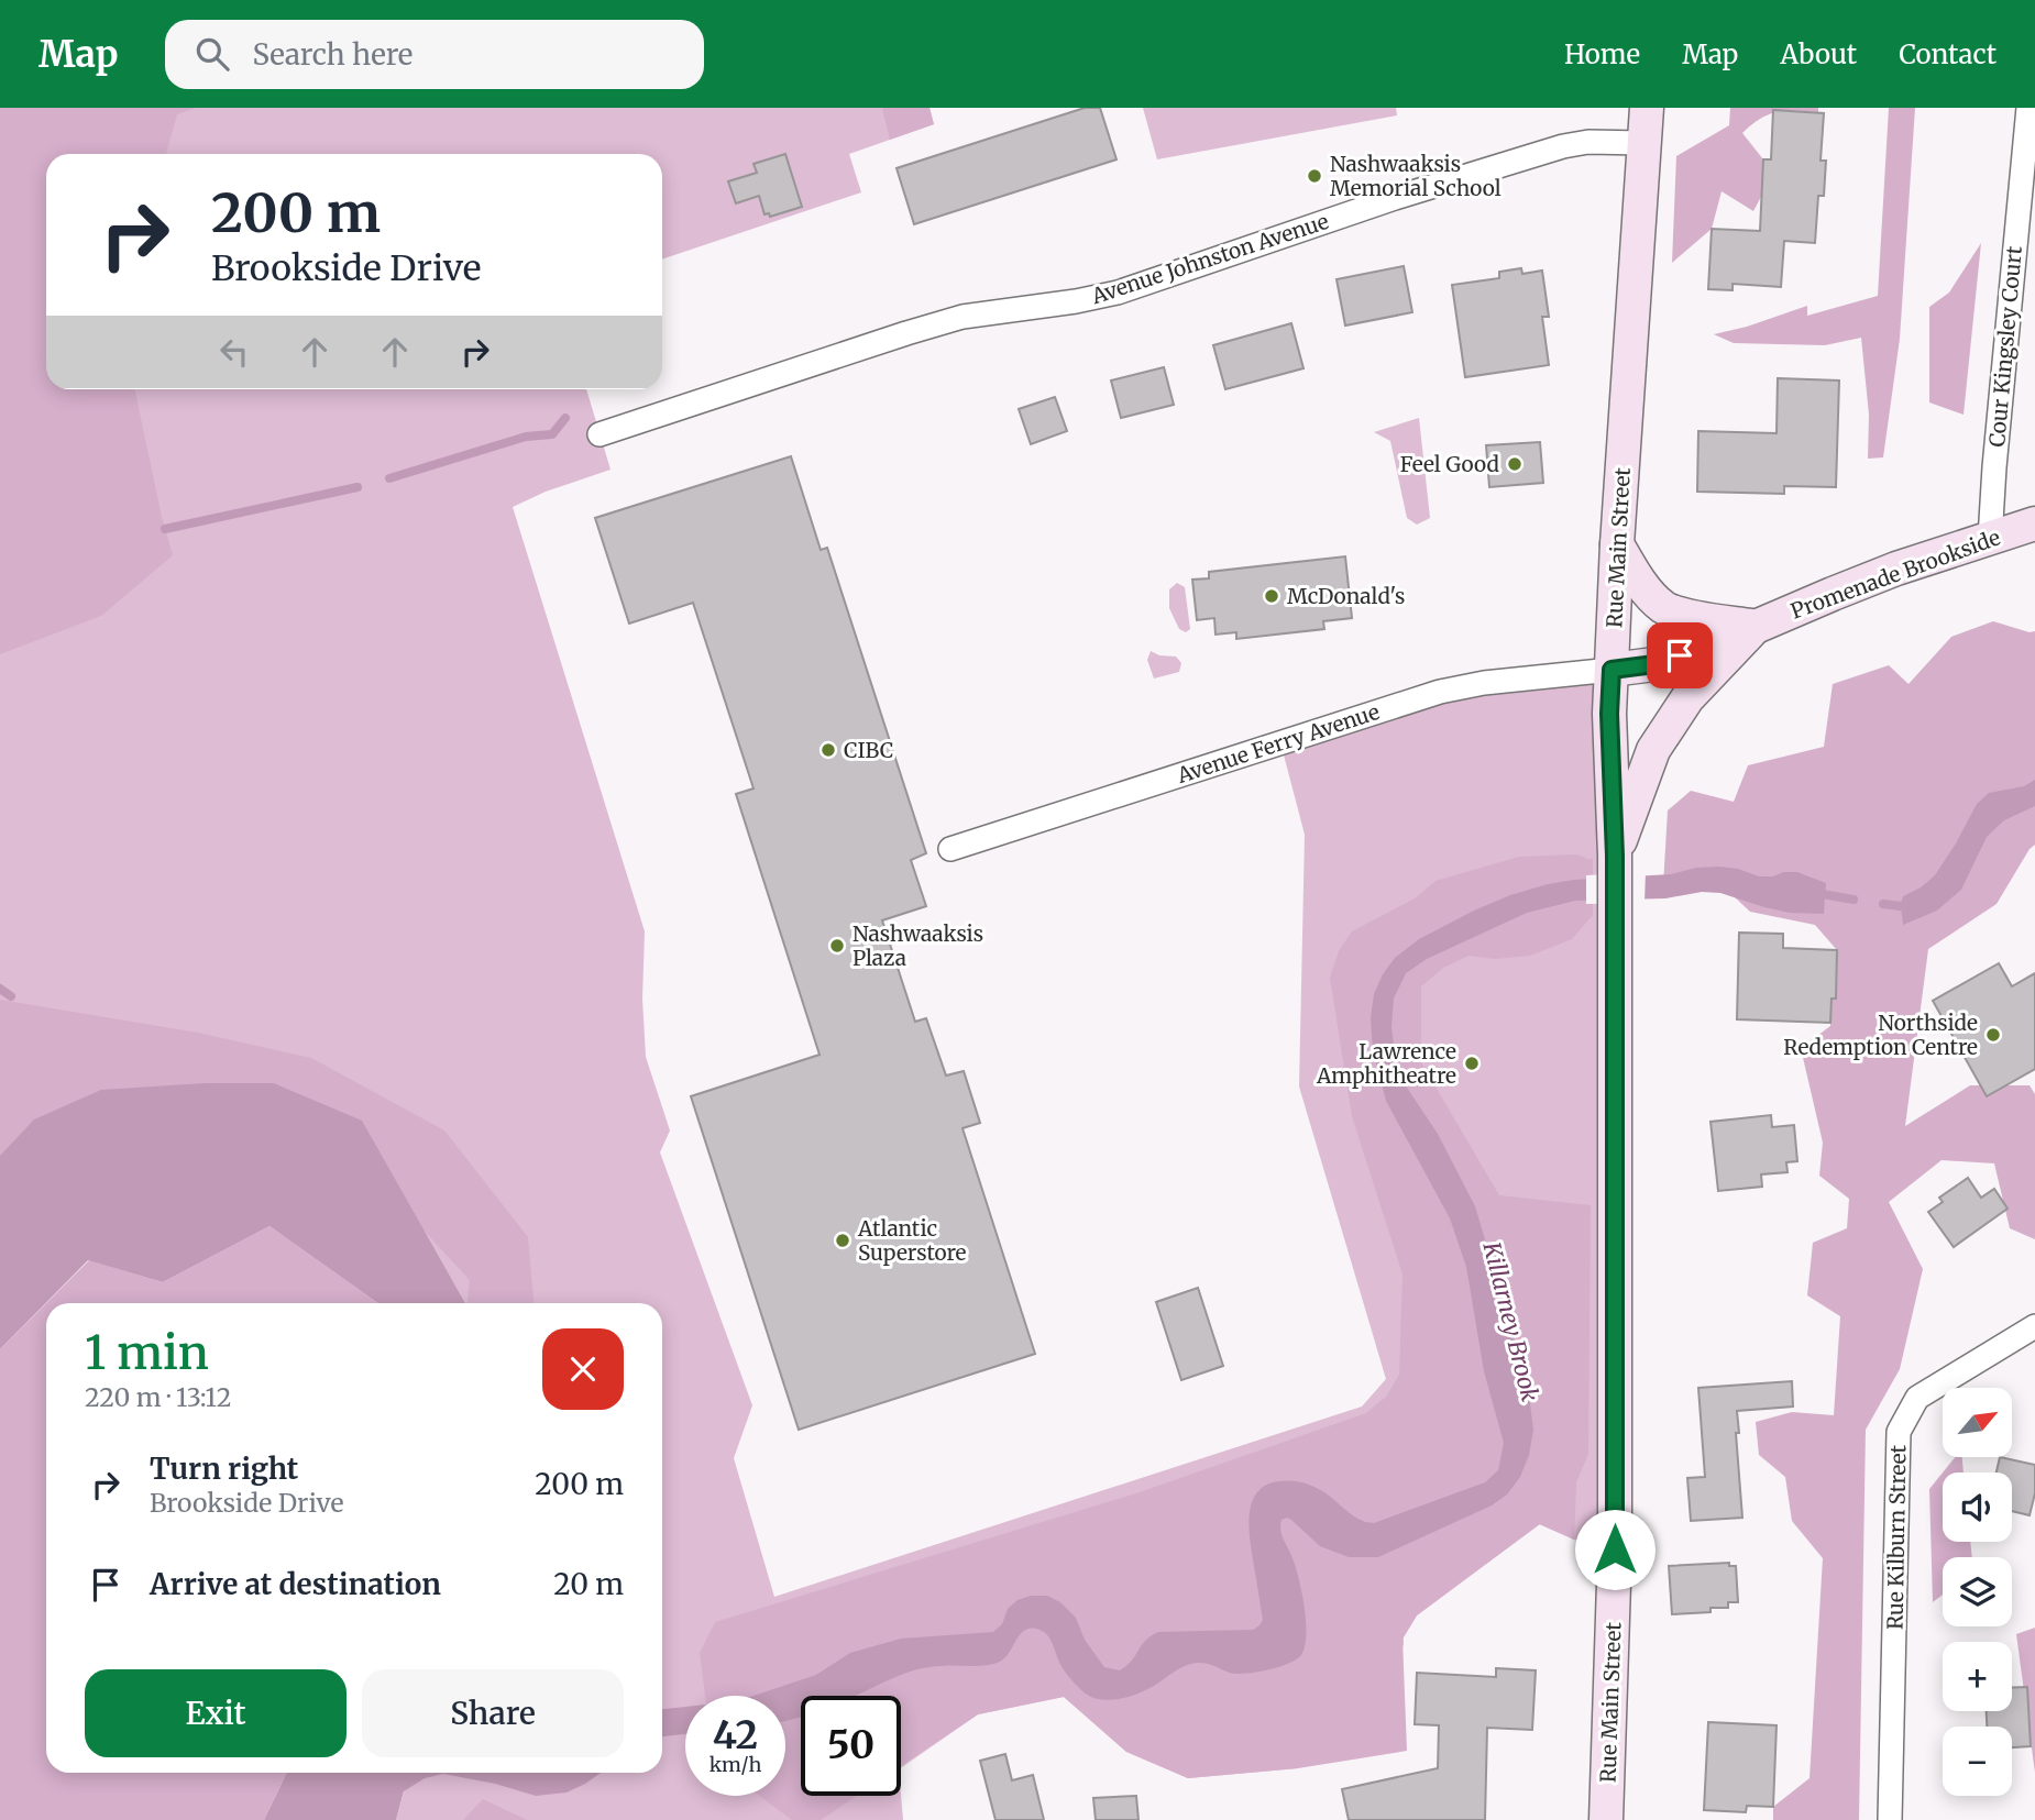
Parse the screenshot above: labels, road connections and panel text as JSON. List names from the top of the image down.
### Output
{
  "streets": {
    "main road": ["Rue Main Street", "Promenade Brookside"],
    "street": [
      "Avenue Johnston Avenue",
      "Cour Kingsley Court",
      "Avenue Ferry Avenue",
      "Rue Kilburn Street"
    ]
  },
  "crossings": [
    ["Avenue Johnston Avenue", "Rue Main Street"],
    ["Cour Kingsley Court", "Promenade Brookside"],
    ["Rue Main Street", "Promenade Brookside"],
    ["Rue Main Street", "Avenue Ferry Avenue"],
    ["Promenade Brookside", "Avenue Ferry Avenue"]
  ],
  "water": ["Killarney Brook"],
  "places": [
    "Nashwaaksis Memorial School",
    "Feel Good",
    "McDonald's",
    "CIBC",
    "Nashwaaksis Plaza",
    "Northside Redemption Centre",
    "Lawrence Amphitheatre",
    "Atlantic Superstore"
  ],
  "north": "top right",
  "page": {
    "header": "Map",
    "search": "Search here",
    "nav": [
      "Home",
      "Map",
      "About",
      "Contact"
    ],
    "turn": ["200 m", "Brookside Drive"],
    "heading": ["1 min", "220 m · 13:12"],
    "map_buttons": ["+", "−"],
    "list": [
      {
        "name": "Turn right",
        "note": "Brookside Drive",
        "value": "200 m"
      },
      {
        "name": "Arrive at destination",
        "value": "20 m"
      }
    ],
    "buttons": ["Exit", "Share"],
    "speed": "42 km/h",
    "limit": "50"
  }
}
